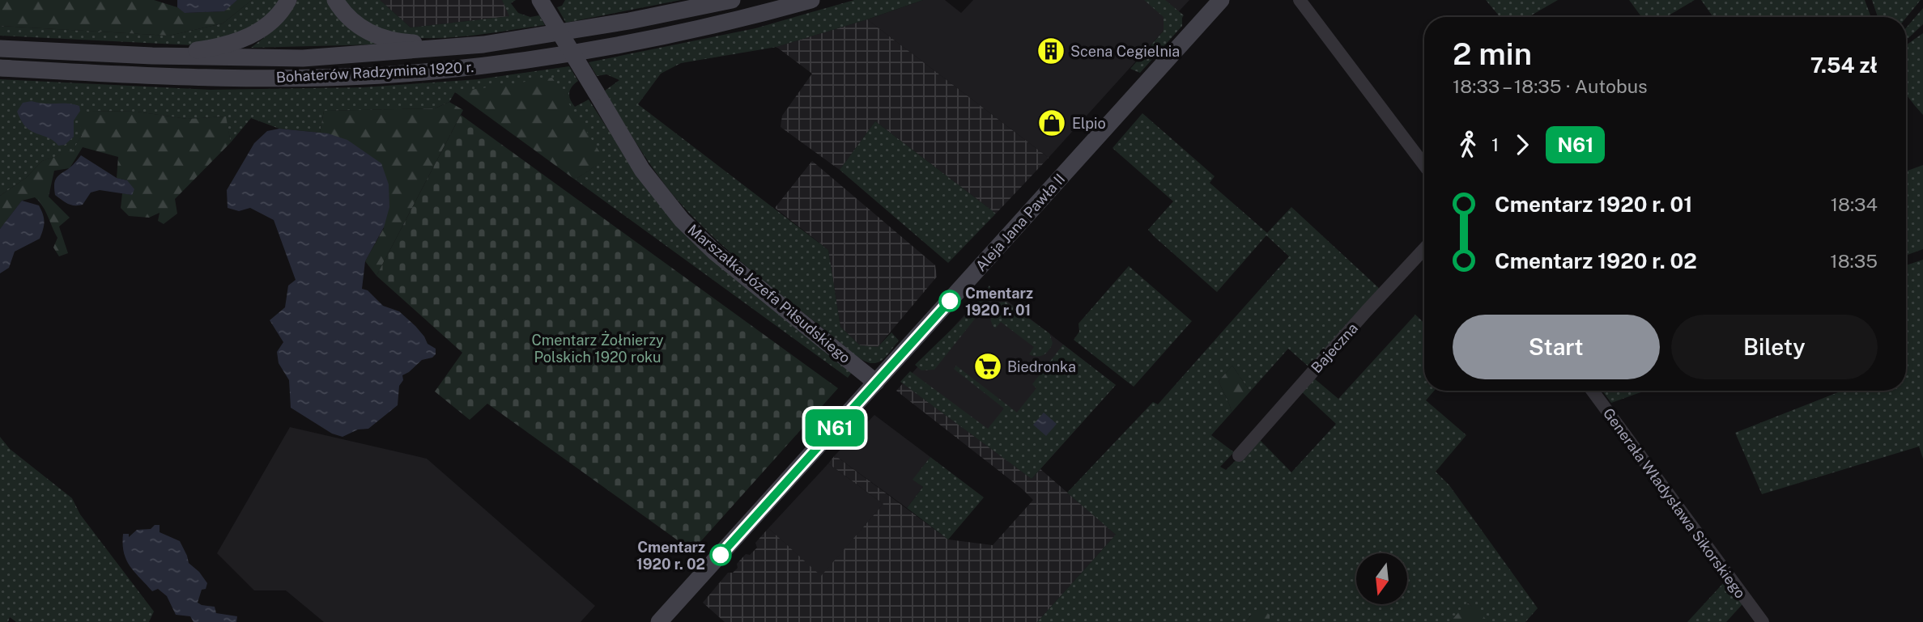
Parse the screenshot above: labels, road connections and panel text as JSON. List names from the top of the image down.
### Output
{
  "streets": {
    "main road": ["Bohaterów Radzymina 1920 r.", "Aleja Jana Pawła II", "Marszałka Józefa Piłsudskiego"],
    "street": ["Bajeczna", "Generała Władysława Sikorskiego"]
  },
  "crossings": [
    ["Aleja Jana Pawła II", "Marszałka Józefa Piłsudskiego"]
  ],
  "parks": ["Cmentarz Żołnierzy Polskich 1920 roku"],
  "places": {
    "building": ["Scena Cegielnia"],
    "shop": ["Elpio"],
    "other": ["Cmentarz 1920 r. 01", "Cmentarz 1920 r. 02"],
    "supermarket": ["Biedronka"]
  },
  "lines": ["bus line N61"],
  "north": "bottom",
  "page": {
    "on_map": "N61",
    "heading": ["2 min", "18:33 – 18:35 · Autobus", "7.54 zł"],
    "legs": ["1", "N61"],
    "list": [
      {
        "name": "Cmentarz 1920 r. 01",
        "value": "18:34"
      },
      {
        "name": "Cmentarz 1920 r. 02",
        "value": "18:35"
      }
    ],
    "buttons": ["Start", "Bilety"]
  }
}
